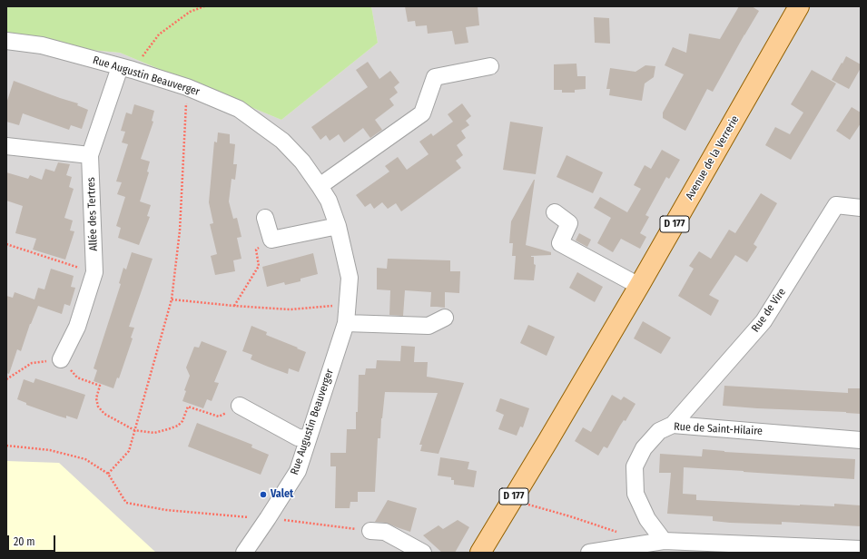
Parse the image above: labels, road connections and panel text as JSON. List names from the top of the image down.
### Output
{
  "streets": {
    "main road": ["Avenue de la Verrerie", "D 177"],
    "street": [
      "Rue Augustin Beauverger",
      "Allée des Tertres",
      "Rue de Vire",
      "Rue de Saint-Hilaire"
    ]
  },
  "crossings": [
    ["Rue Augustin Beauverger", "Allée des Tertres"],
    ["Rue de Vire", "Rue de Saint-Hilaire"]
  ],
  "places": ["Valet"],
  "scale_bar": "20 m"
}
